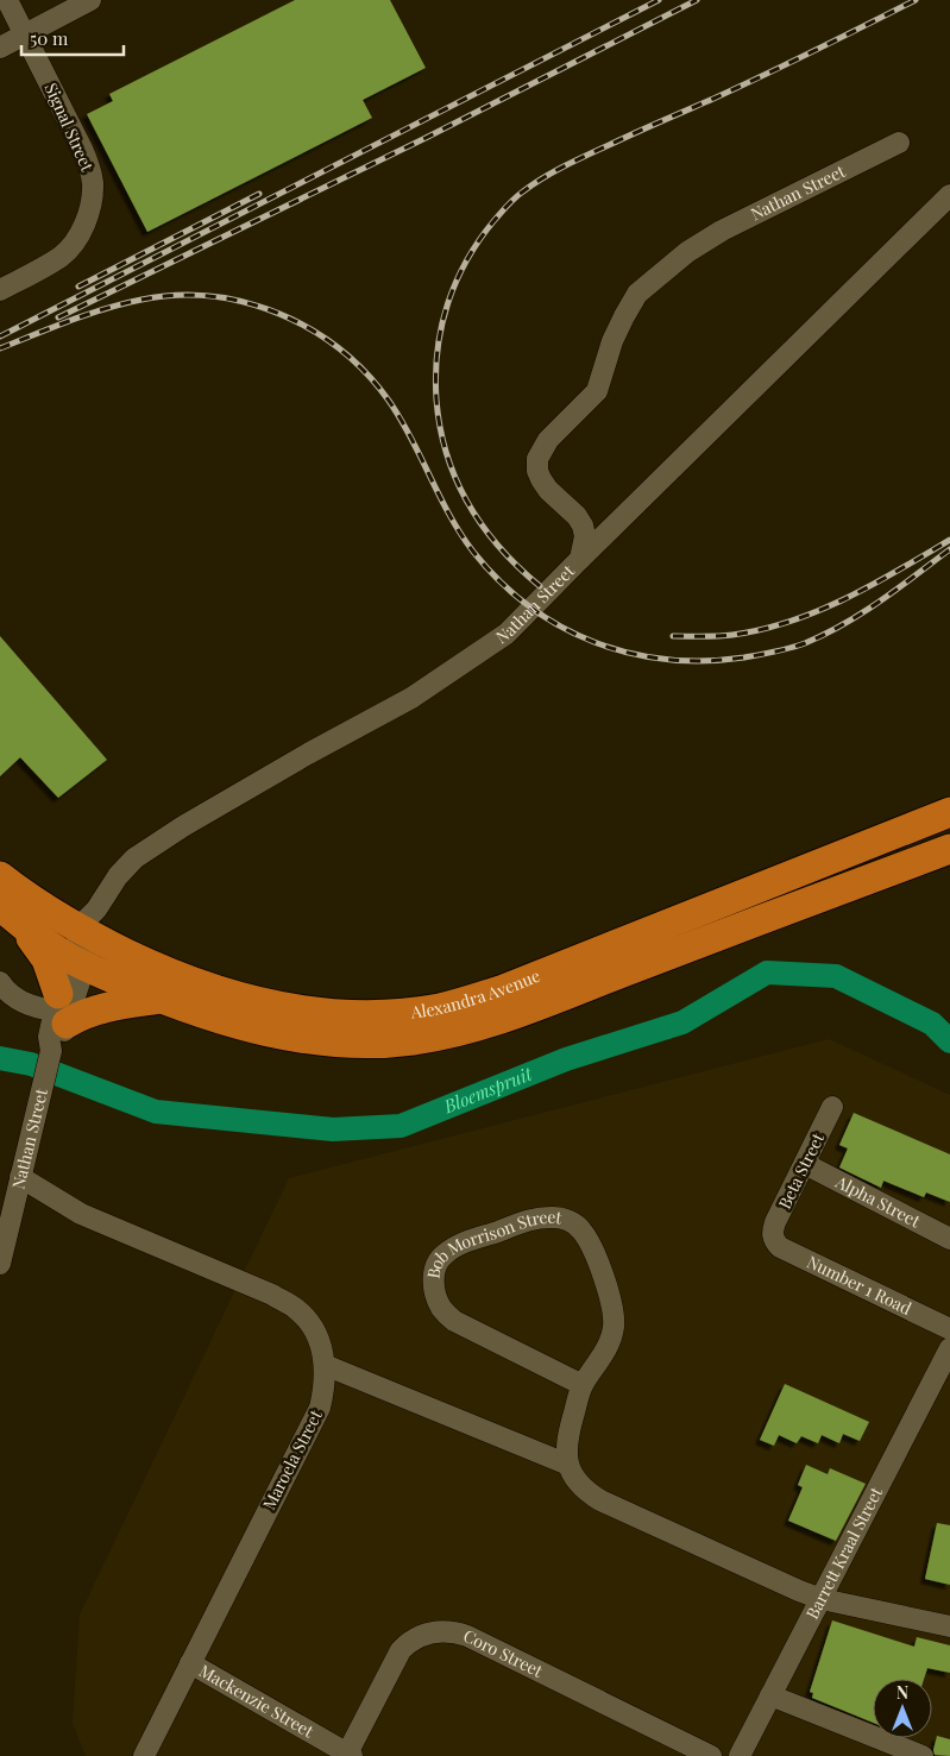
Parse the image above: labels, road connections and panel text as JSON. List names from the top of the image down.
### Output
{
  "streets": {
    "highway": ["Alexandra Avenue"],
    "street": [
      "Signal Street",
      "Nathan Street",
      "Beta Street",
      "Alpha Street",
      "Bob Morrison Street",
      "Number 1 Road",
      "Maroela Street",
      "Barrett Kraal Street",
      "Coro Street",
      "Mackenzie Street"
    ]
  },
  "crossings": [
    ["Nathan Street", "Alexandra Avenue"],
    ["Nathan Street", "Maroela Street"],
    ["Beta Street", "Alpha Street"],
    ["Beta Street", "Number 1 Road"],
    ["Maroela Street", "Mackenzie Street"],
    ["Coro Street", "Mackenzie Street"]
  ],
  "water": ["Bloemspruit"],
  "scale_bar": "50 m",
  "north": "top"
}
